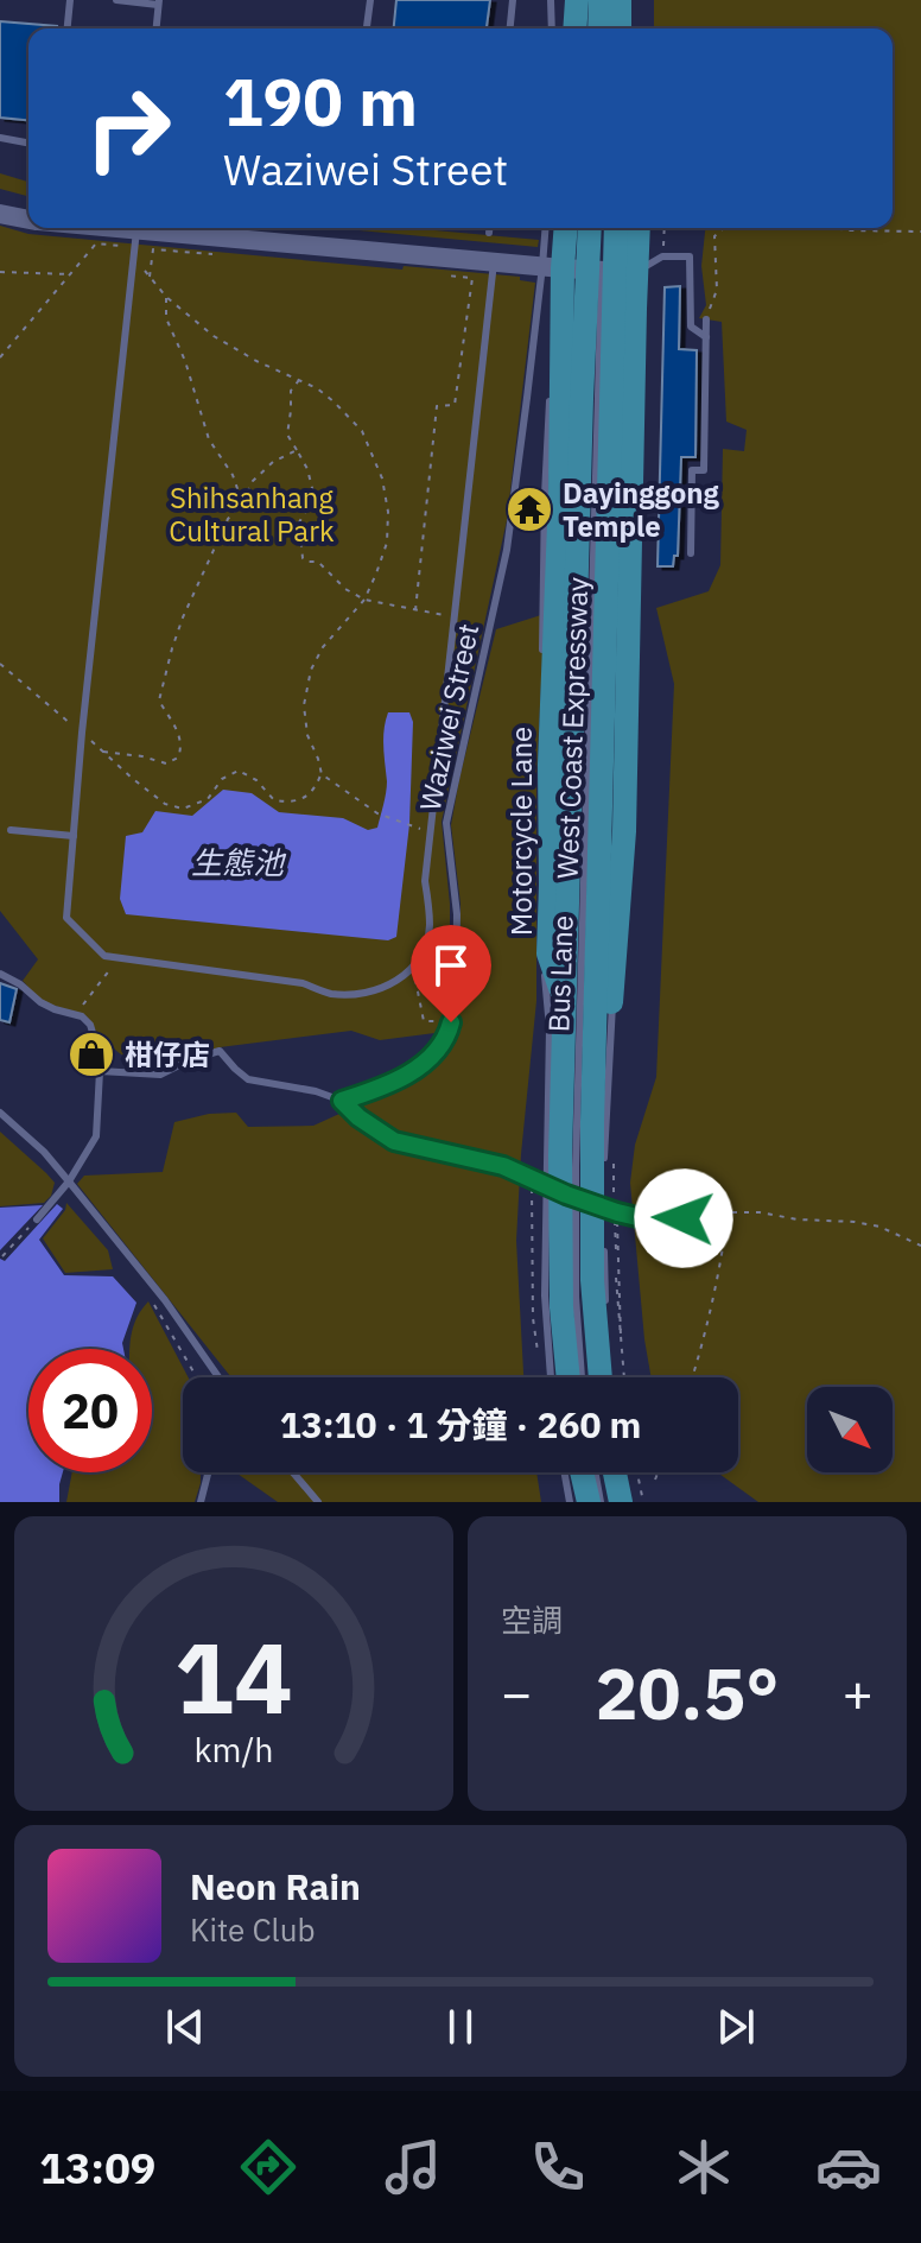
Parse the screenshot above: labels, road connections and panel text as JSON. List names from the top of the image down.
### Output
{
  "streets": {
    "highway": ["West Coast Expressway"],
    "lane": ["Waziwei Street", "Motorcycle Lane", "Bus Lane"]
  },
  "water": ["生態池"],
  "parks": ["Shihsanhang Cultural Park"],
  "places": {
    "temple": ["Dayinggong Temple"],
    "shop": ["柑仔店"]
  },
  "north": "bottom right",
  "page": {
    "turn": ["190 m", "Waziwei Street"],
    "limit": "20",
    "trip": "13:10 · 1 分鐘 · 260 m",
    "tile": "空調",
    "heat": ["−", "20.5°", "+"],
    "song": ["Neon Rain", "Kite Club"],
    "tabs": "13:09",
    "gauge": ["14", "km/h"]
  }
}
